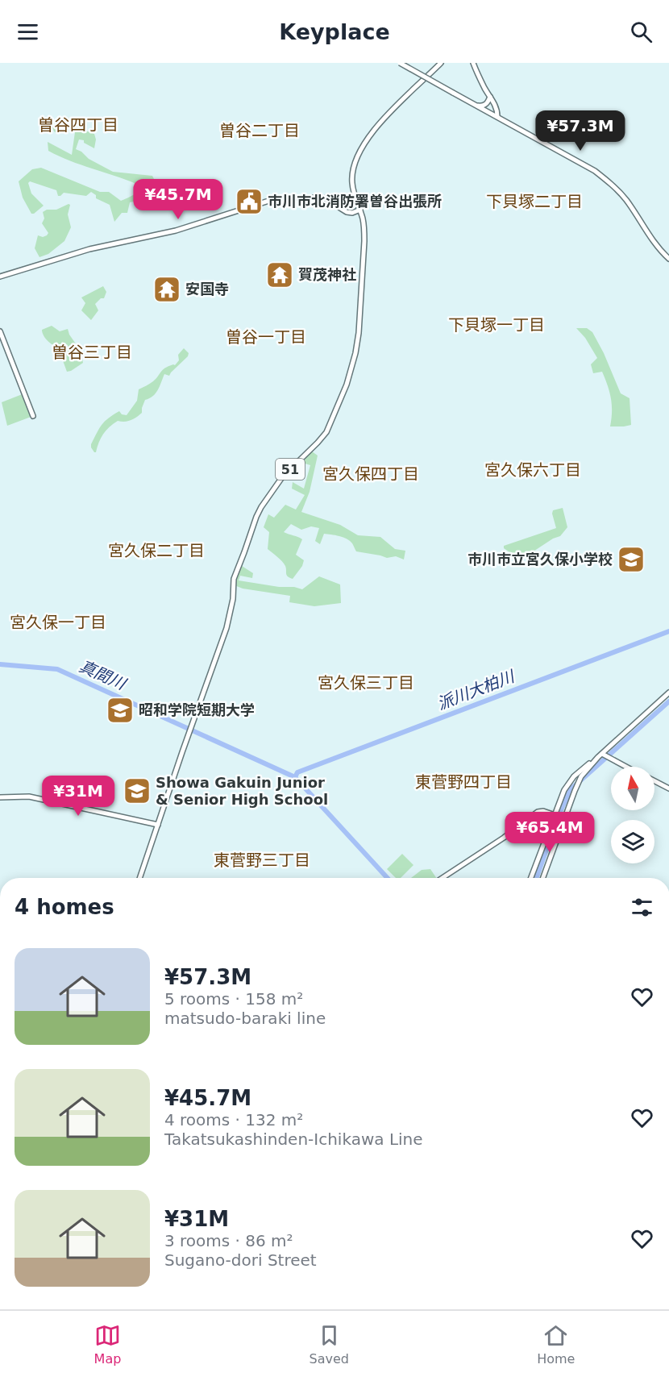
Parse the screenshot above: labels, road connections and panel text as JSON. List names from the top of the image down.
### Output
{
  "streets": {
    "main road": ["51"]
  },
  "districts": [
    "曽谷四丁目",
    "曽谷二丁目",
    "下貝塚二丁目",
    "下貝塚一丁目",
    "曽谷一丁目",
    "曽谷三丁目",
    "宮久保六丁目",
    "宮久保四丁目",
    "宮久保二丁目",
    "宮久保一丁目",
    "宮久保三丁目",
    "東菅野四丁目",
    "東菅野三丁目"
  ],
  "water": ["真間川", "派川大柏川"],
  "places": {
    "public building": ["市川市北消防署曽谷出張所"],
    "temple": ["賀茂神社", "安国寺"],
    "school or university": ["市川市立宮久保小学校", "昭和学院短期大学", "Showa Gakuin Junior & Senior High School"]
  },
  "north": "top",
  "page": {
    "header": "Keyplace",
    "price": [
      "¥57.3M",
      "¥45.7M",
      "¥31M",
      "¥65.4M"
    ],
    "heading": "4 homes",
    "list": [
      {
        "name": "¥57.3M",
        "note": "5 rooms · 158 m² · matsudo-baraki line"
      },
      {
        "name": "¥45.7M",
        "note": "4 rooms · 132 m² · Takatsukashinden-Ichikawa Line"
      },
      {
        "name": "¥31M",
        "note": "3 rooms · 86 m² · Sugano-dori Street"
      }
    ],
    "tabs": ["Map", "Saved", "Home"]
  }
}
